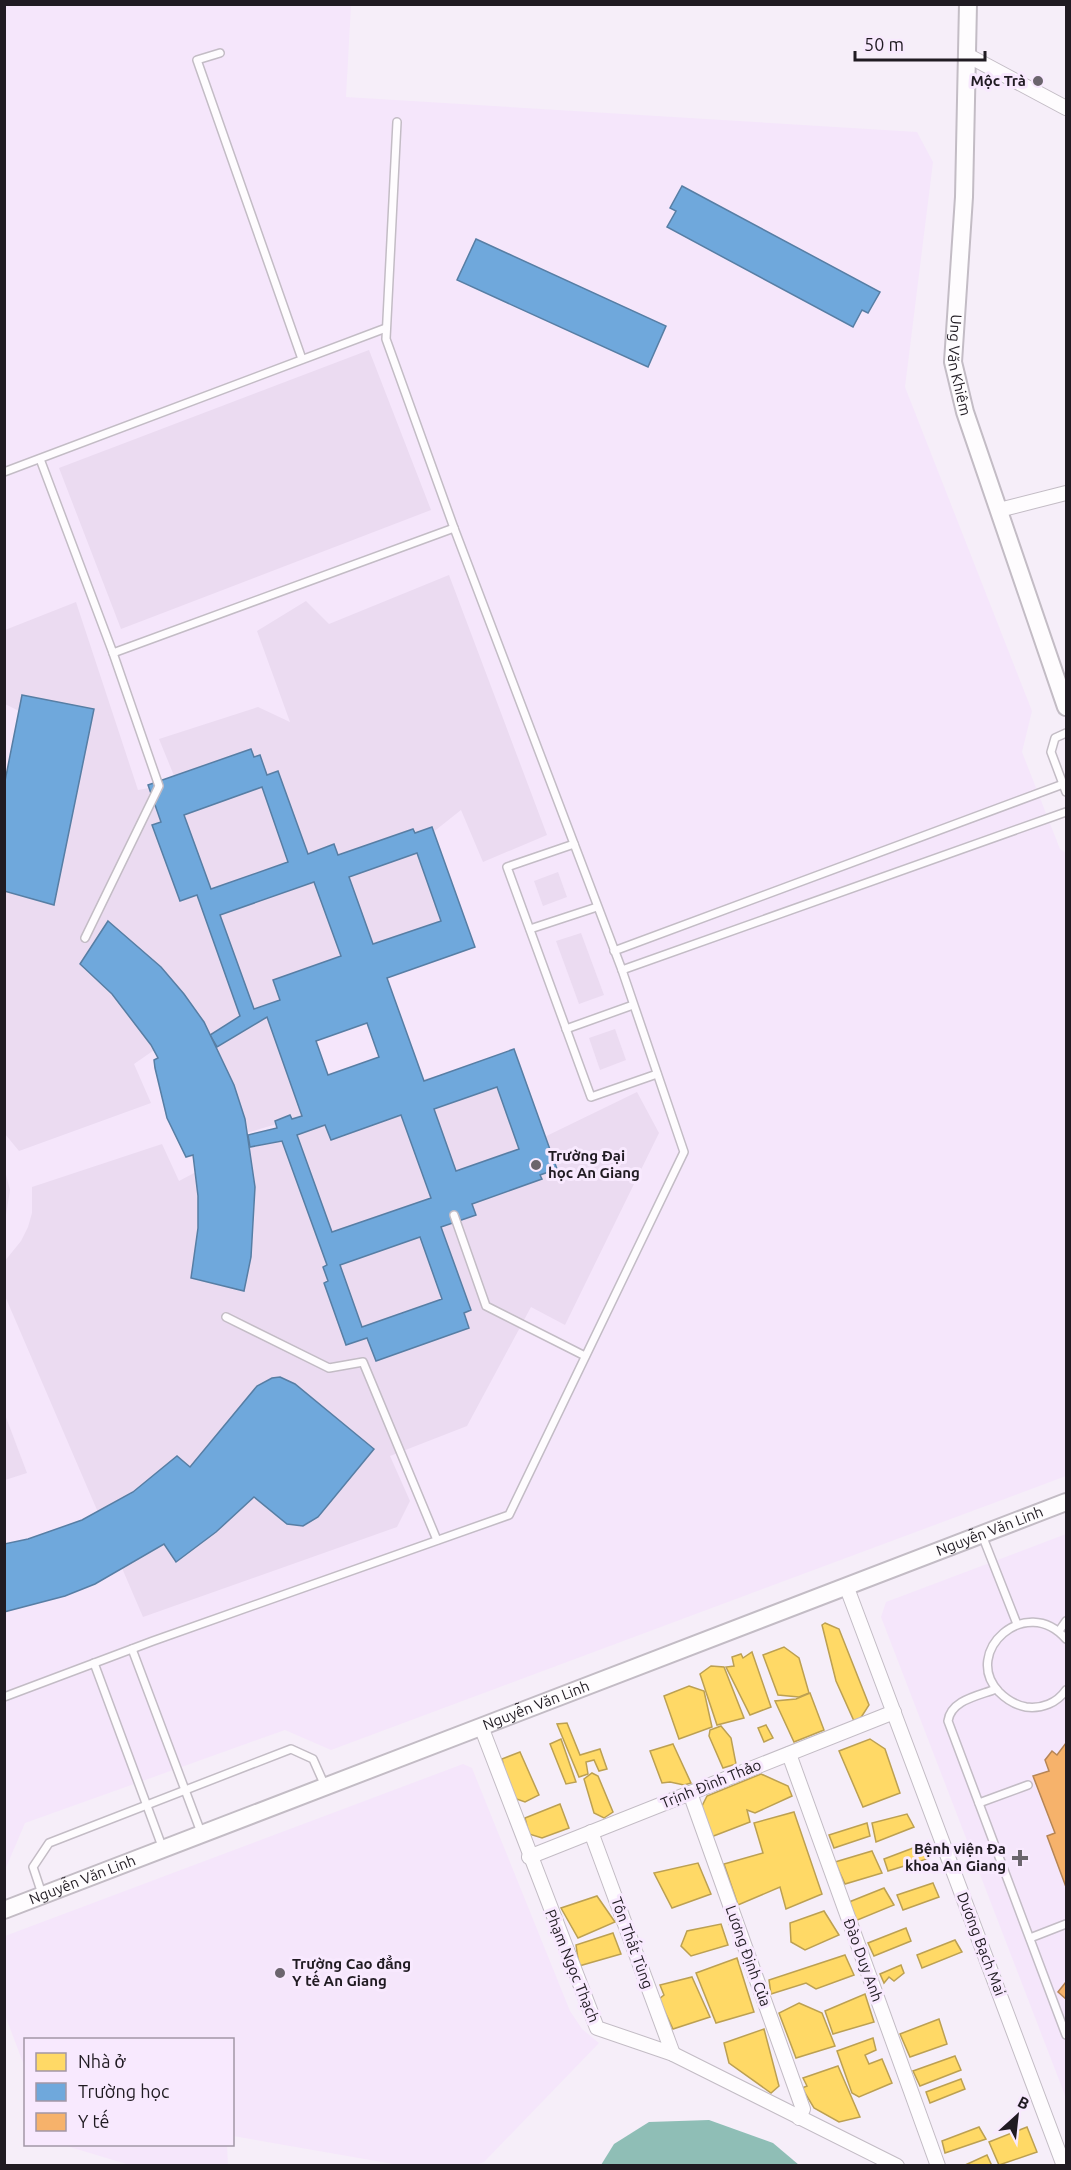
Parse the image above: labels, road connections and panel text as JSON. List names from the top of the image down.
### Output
{
  "streets": {
    "street": [
      "Ung Văn Khiêm",
      "Nguyễn Văn Linh",
      "Trịnh Đình Thảo",
      "Tôn Thất Tùng",
      "Dương Bạch Mai",
      "Lương Định Của",
      "Đào Duy Anh",
      "Phạm Ngọc Thạch"
    ]
  },
  "crossings": [
    ["Nguyễn Văn Linh", "Dương Bạch Mai"],
    ["Nguyễn Văn Linh", "Phạm Ngọc Thạch"],
    ["Trịnh Đình Thảo", "Tôn Thất Tùng"],
    ["Trịnh Đình Thảo", "Dương Bạch Mai"],
    ["Trịnh Đình Thảo", "Lương Định Của"],
    ["Trịnh Đình Thảo", "Đào Duy Anh"],
    ["Trịnh Đình Thảo", "Phạm Ngọc Thạch"],
    ["Tôn Thất Tùng", "Phạm Ngọc Thạch"],
    ["Lương Định Của", "Phạm Ngọc Thạch"]
  ],
  "places": {
    "other": ["Mộc Trà", "Trường Đại học An Giang", "Trường Cao đẳng Y tế An Giang"],
    "health": ["Bệnh viện Đa khoa An Giang"]
  },
  "legend": ["Nhà ở", "Trường học", "Y tế"],
  "scale_bar": "50 m",
  "north": "top right"
}
